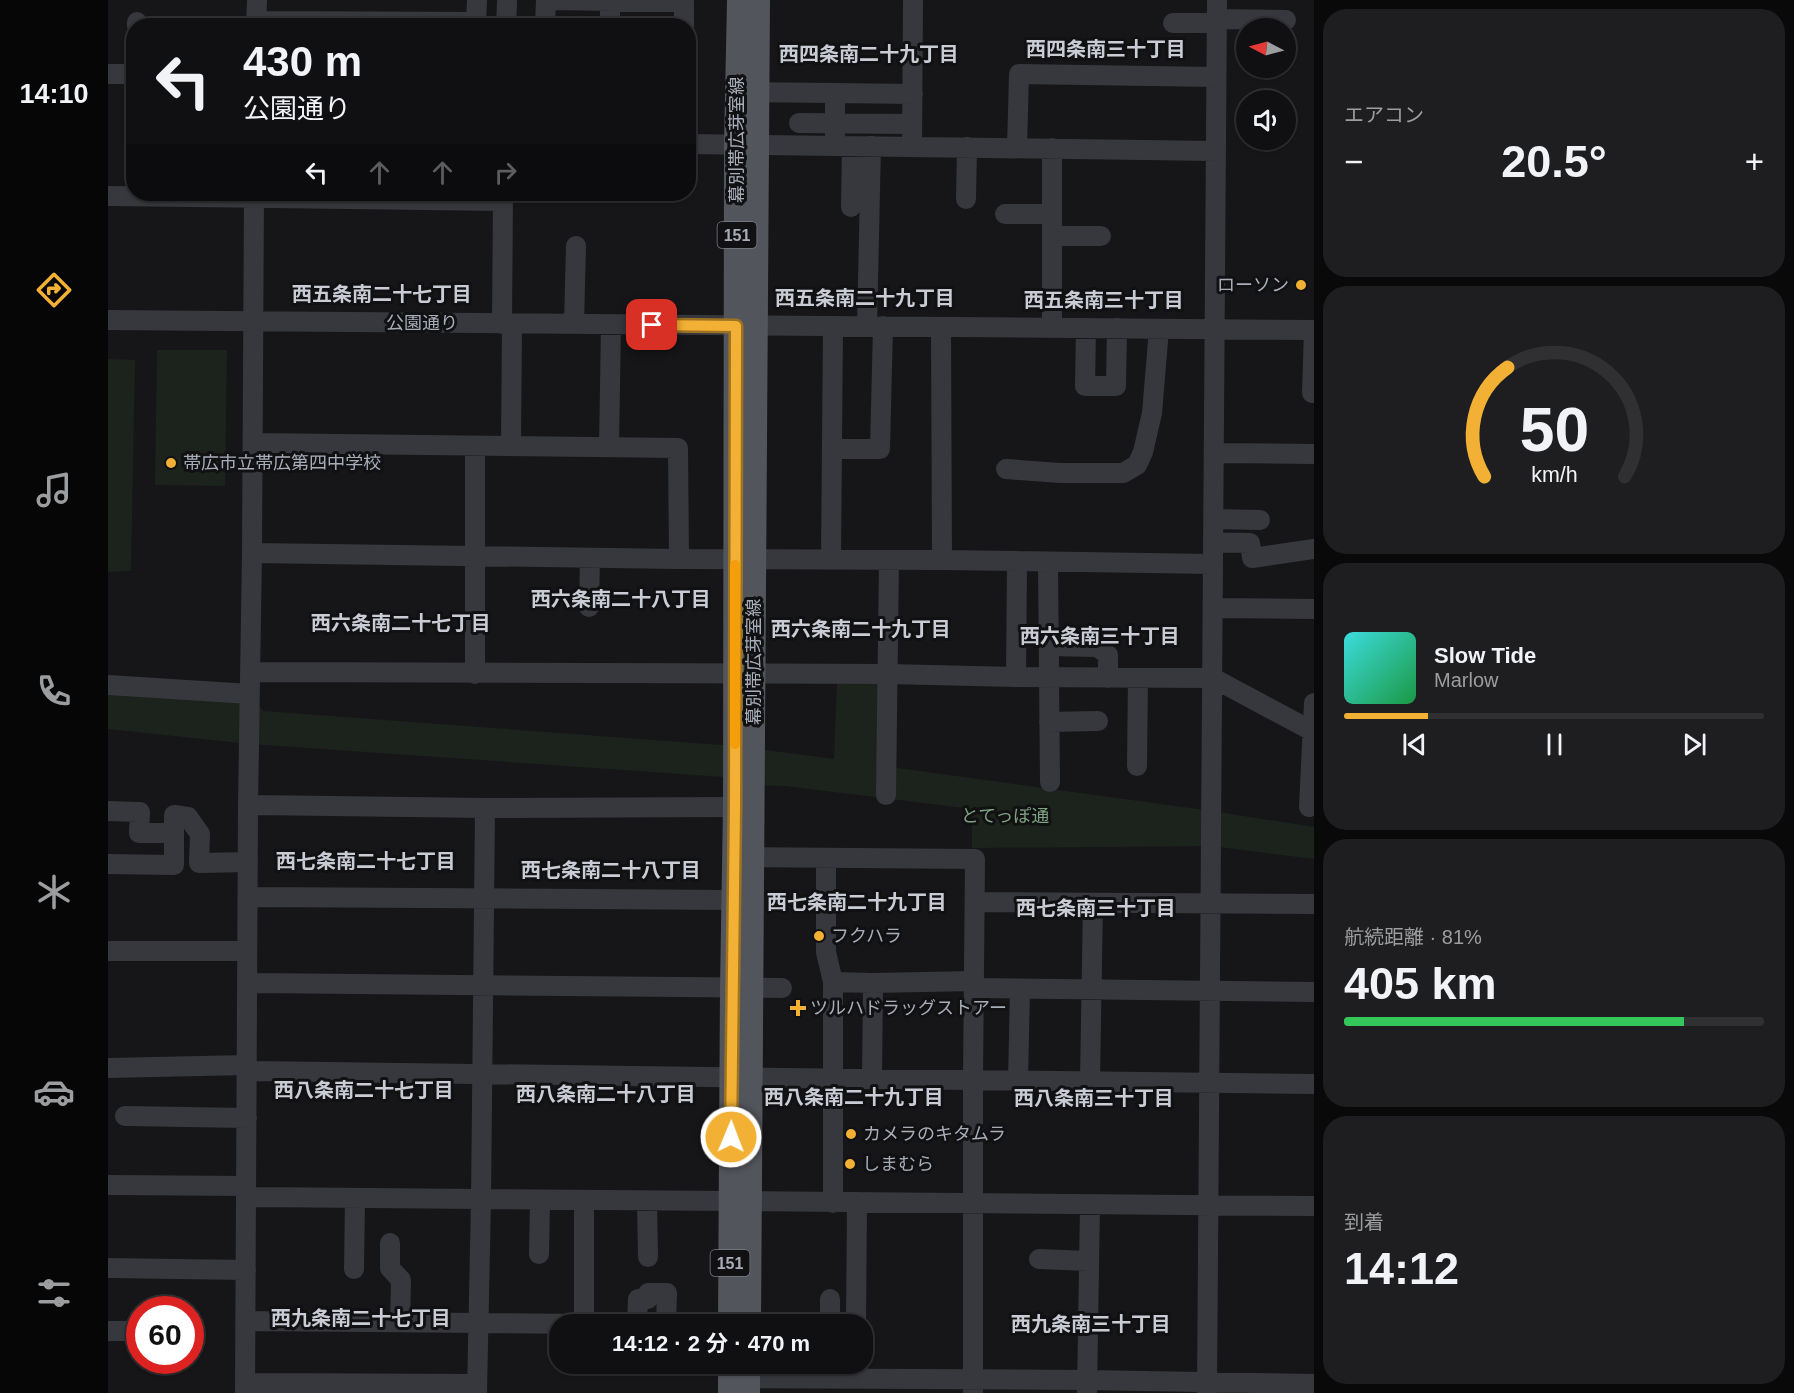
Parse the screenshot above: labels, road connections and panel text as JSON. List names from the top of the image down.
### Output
{
  "streets": {
    "main road": ["幕別帯広芽室線", "151"],
    "street": ["公園通り"]
  },
  "crossings": [
    ["幕別帯広芽室線", "公園通り"]
  ],
  "districts": [
    "西四条南三十丁目",
    "西四条南二十九丁目",
    "西五条南二十七丁目",
    "西五条南二十九丁目",
    "西五条南三十丁目",
    "西六条南二十八丁目",
    "西六条南二十七丁目",
    "西六条南二十九丁目",
    "西六条南三十丁目",
    "西七条南二十七丁目",
    "西七条南二十八丁目",
    "西七条南二十九丁目",
    "西七条南三十丁目",
    "西八条南二十七丁目",
    "西八条南二十八丁目",
    "西八条南二十九丁目",
    "西八条南三十丁目",
    "西九条南二十七丁目",
    "西九条南三十丁目"
  ],
  "parks": ["とてっぽ通"],
  "places": {
    "other": [
      "ローソン",
      "帯広市立帯広第四中学校",
      "フクハラ",
      "カメラのキタムラ",
      "しまむら"
    ],
    "health": ["ツルハドラッグストアー"]
  },
  "north": "left",
  "page": {
    "tabs": "14:10",
    "tile": [
      "エアコン",
      ["航続距離 · 81%", "405 km"],
      ["到着", "14:12"]
    ],
    "turn": ["430 m", "公園通り"],
    "heat": ["−", "20.5°", "+"],
    "song": ["Slow Tide", "Marlow"],
    "limit": "60",
    "trip": "14:12 · 2 分 · 470 m",
    "gauge": ["50", "km/h"]
  }
}
